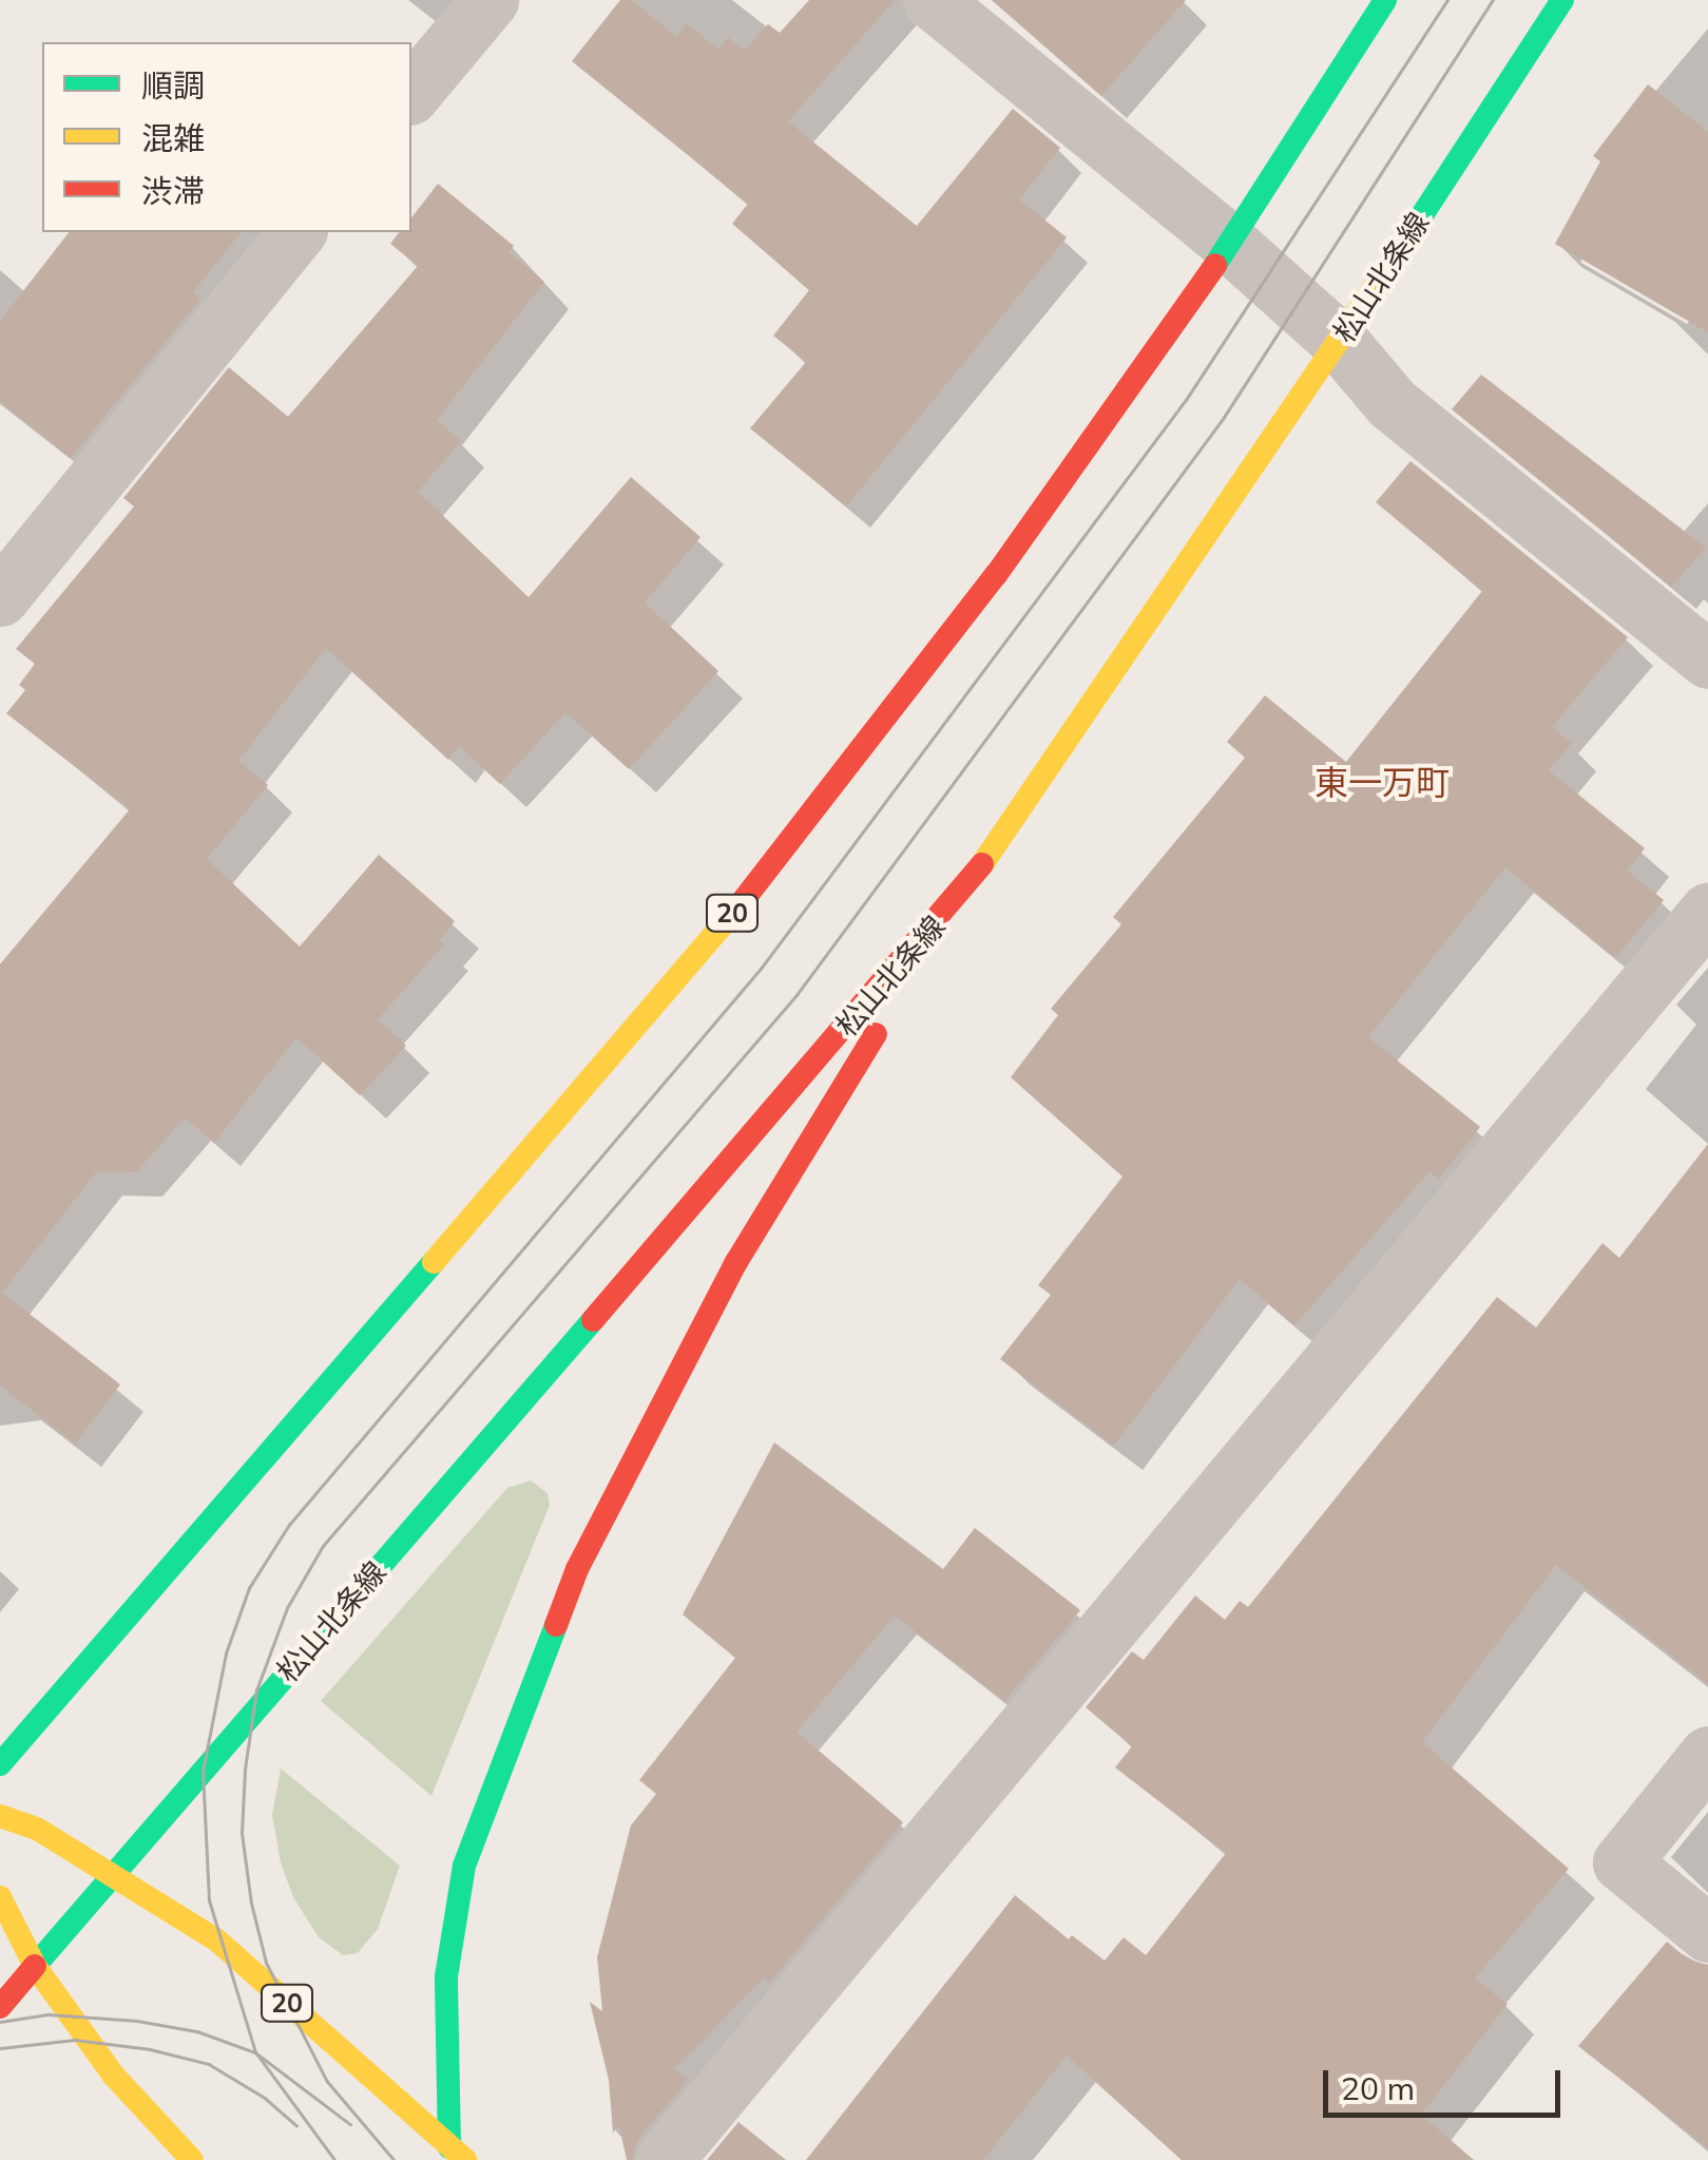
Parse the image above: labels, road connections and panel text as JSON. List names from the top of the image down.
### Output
{
  "streets": {
    "main road": ["松山北条線", "20"]
  },
  "crossings": [
    ["松山北条線", "20"]
  ],
  "districts": ["東一万町"],
  "legend": ["順調", "混雑", "渋滞"],
  "scale_bar": "20 m"
}
